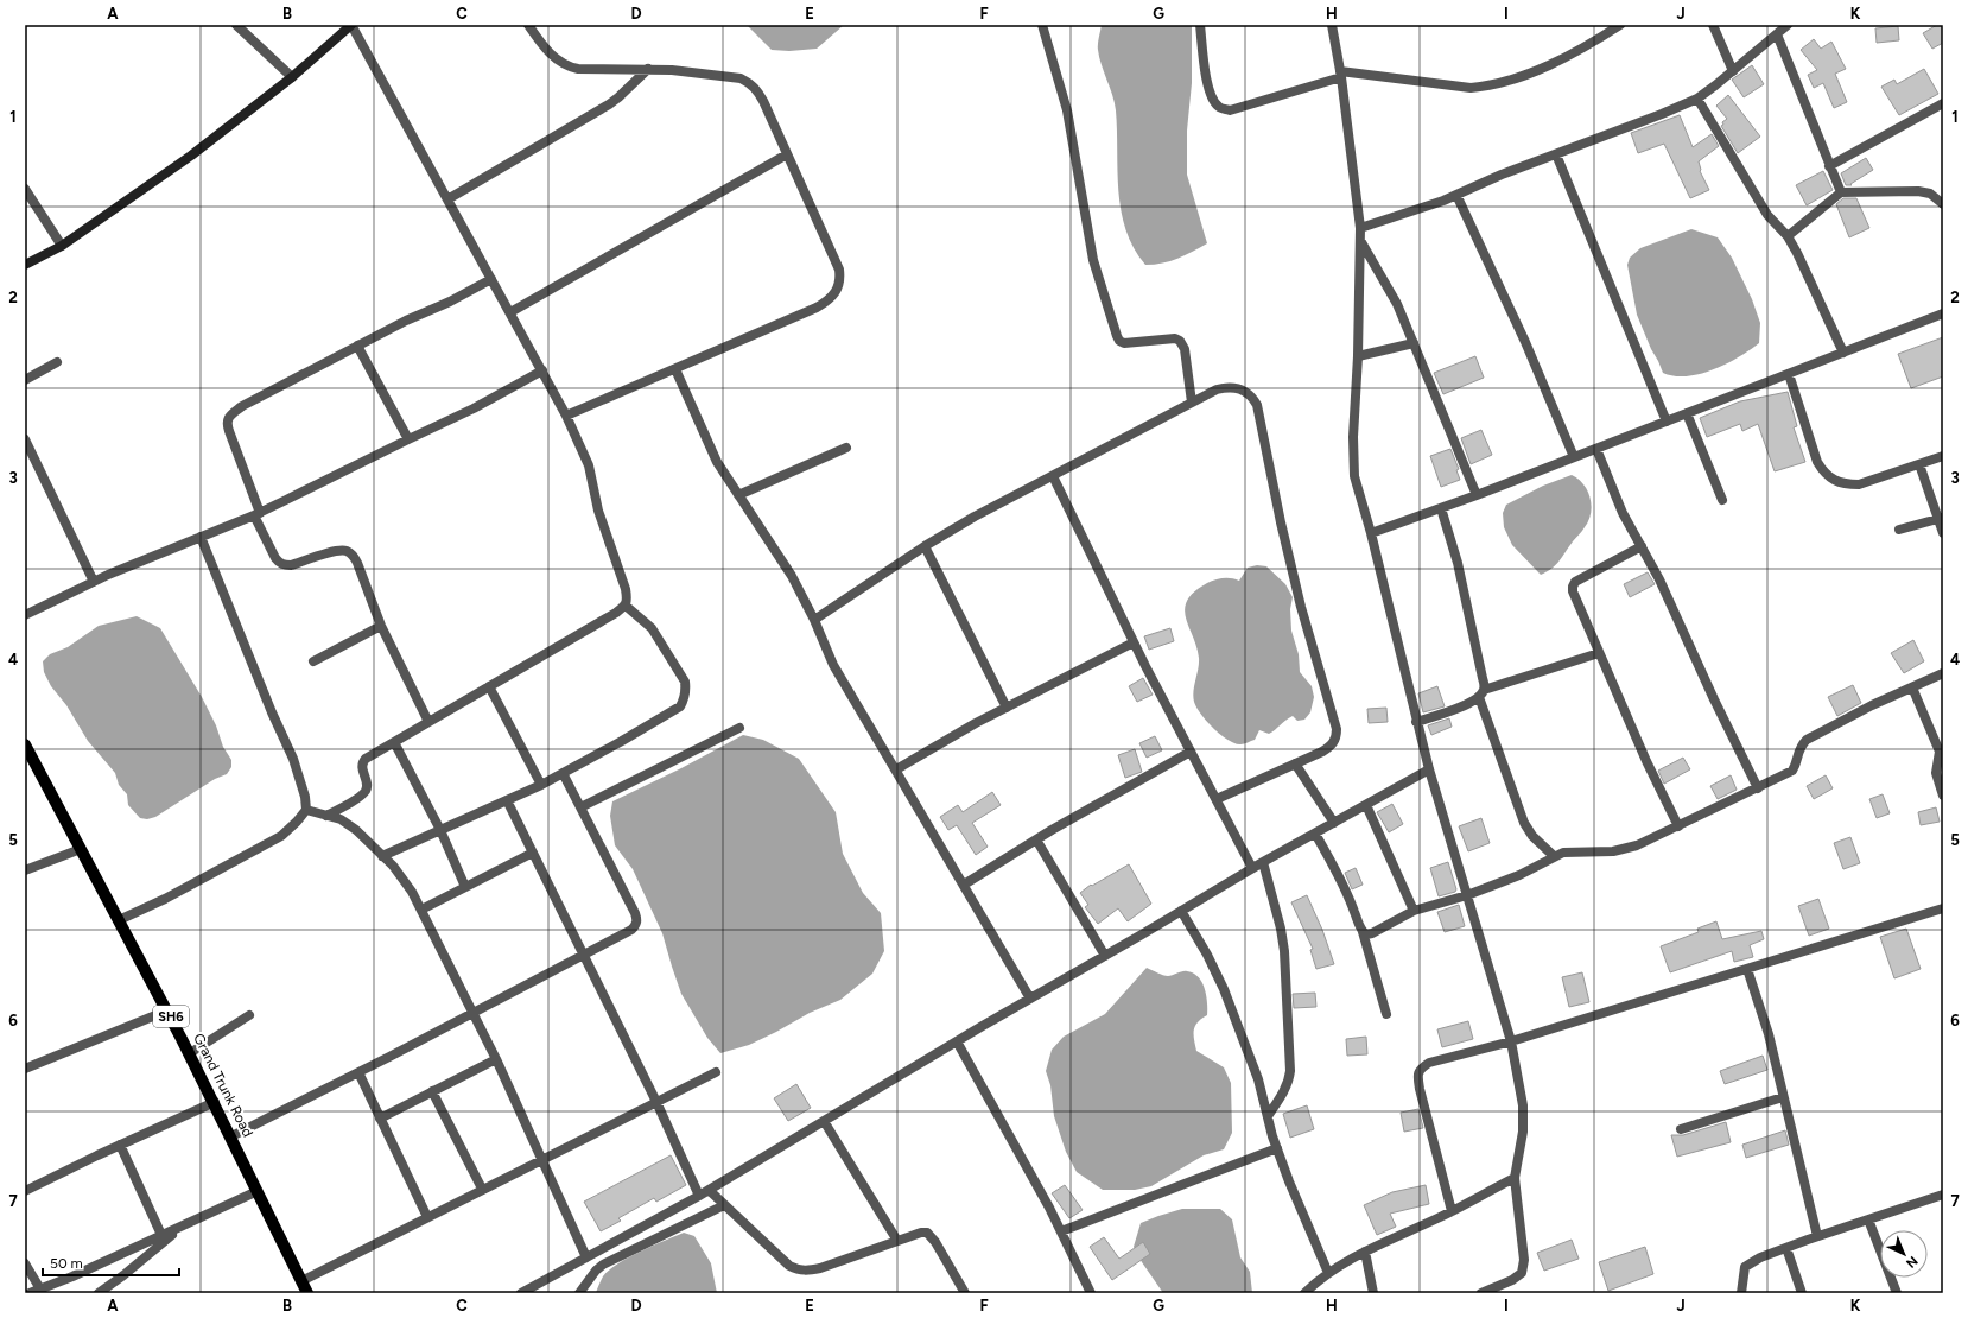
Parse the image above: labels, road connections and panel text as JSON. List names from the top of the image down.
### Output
{
  "streets": {
    "main road": ["SH6", "Grand Trunk Road"]
  },
  "scale_bar": "50 m",
  "north": "bottom right",
  "grid": {
    "columns": [
      "A",
      "B",
      "C",
      "D",
      "E",
      "F",
      "G",
      "H",
      "I",
      "J",
      "K"
    ],
    "rows": [
      "1",
      "2",
      "3",
      "4",
      "5",
      "6",
      "7"
    ]
  }
}
